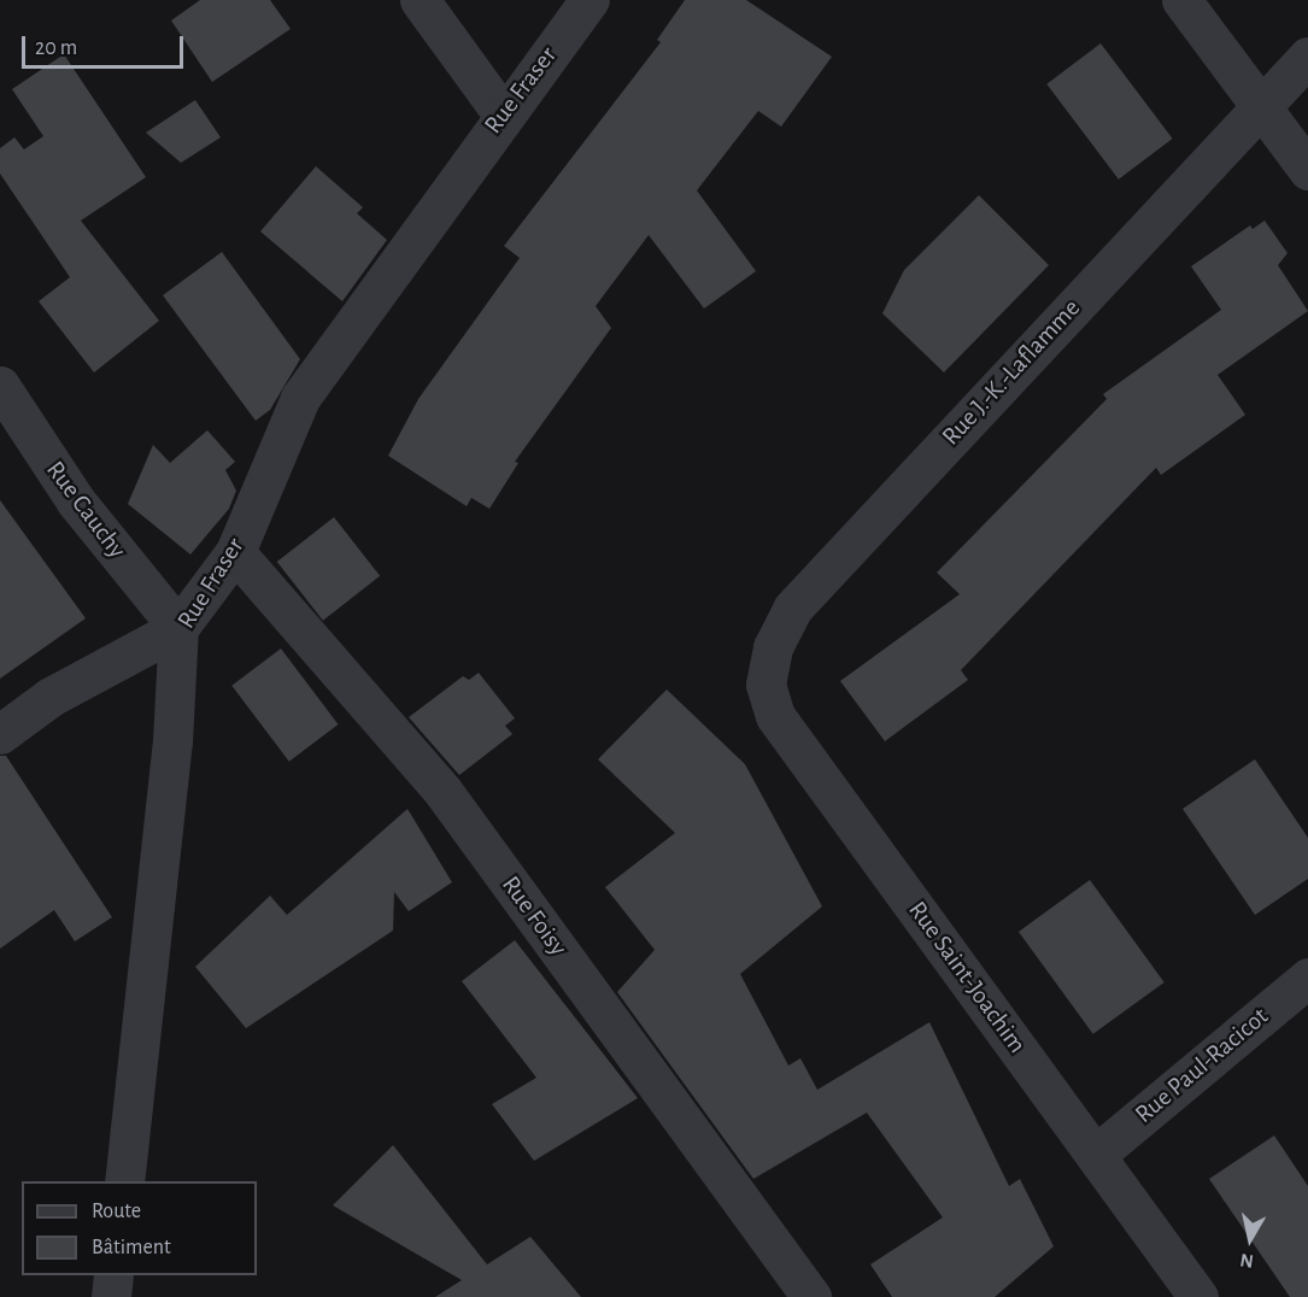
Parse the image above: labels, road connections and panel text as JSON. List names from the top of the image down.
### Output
{
  "streets": {
    "street": [
      "Rue Fraser",
      "Rue J.-K.-Laflamme",
      "Rue Cauchy",
      "Rue Foisy",
      "Rue Saint-Joachim",
      "Rue Paul-Racicot"
    ]
  },
  "crossings": [
    ["Rue Fraser", "Rue Cauchy"],
    ["Rue Fraser", "Rue Foisy"],
    ["Rue J.-K.-Laflamme", "Rue Saint-Joachim"],
    ["Rue Saint-Joachim", "Rue Paul-Racicot"]
  ],
  "legend": ["Route", "Bâtiment"],
  "scale_bar": "20 m",
  "north": "bottom"
}
